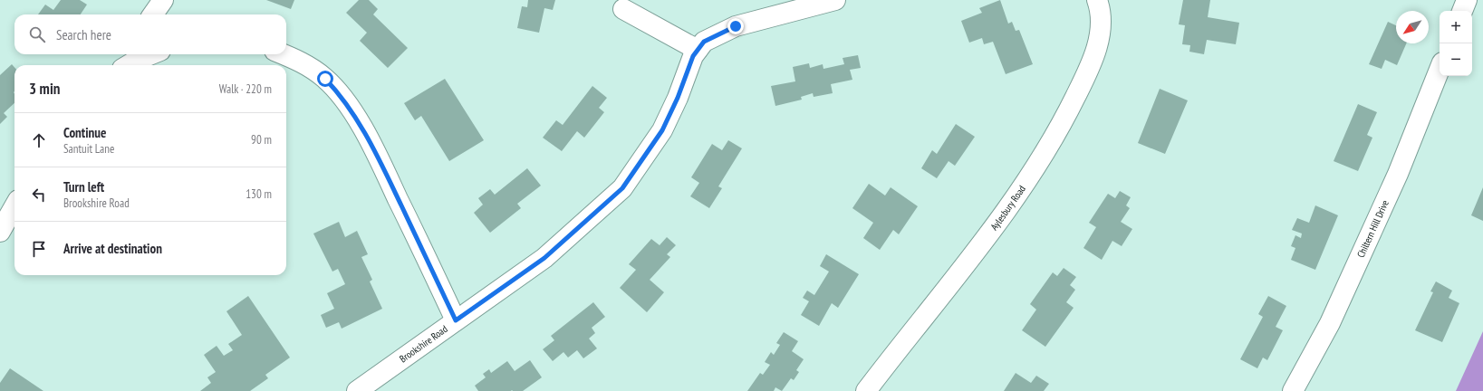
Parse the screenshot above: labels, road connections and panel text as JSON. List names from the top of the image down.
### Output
{
  "streets": {
    "street": ["Aylesbury Road", "Chiltern Hill Drive", "Brookshire Road"]
  },
  "north": "bottom left",
  "page": {
    "map_buttons": ["+", "−"],
    "search": "Search here",
    "heading": ["3 min", "Walk · 220 m"],
    "list": [
      ["Continue", "Santuit Lane", "90 m"],
      ["Turn left", "Brookshire Road", "130 m"],
      "Arrive at destination"
    ]
  }
}
